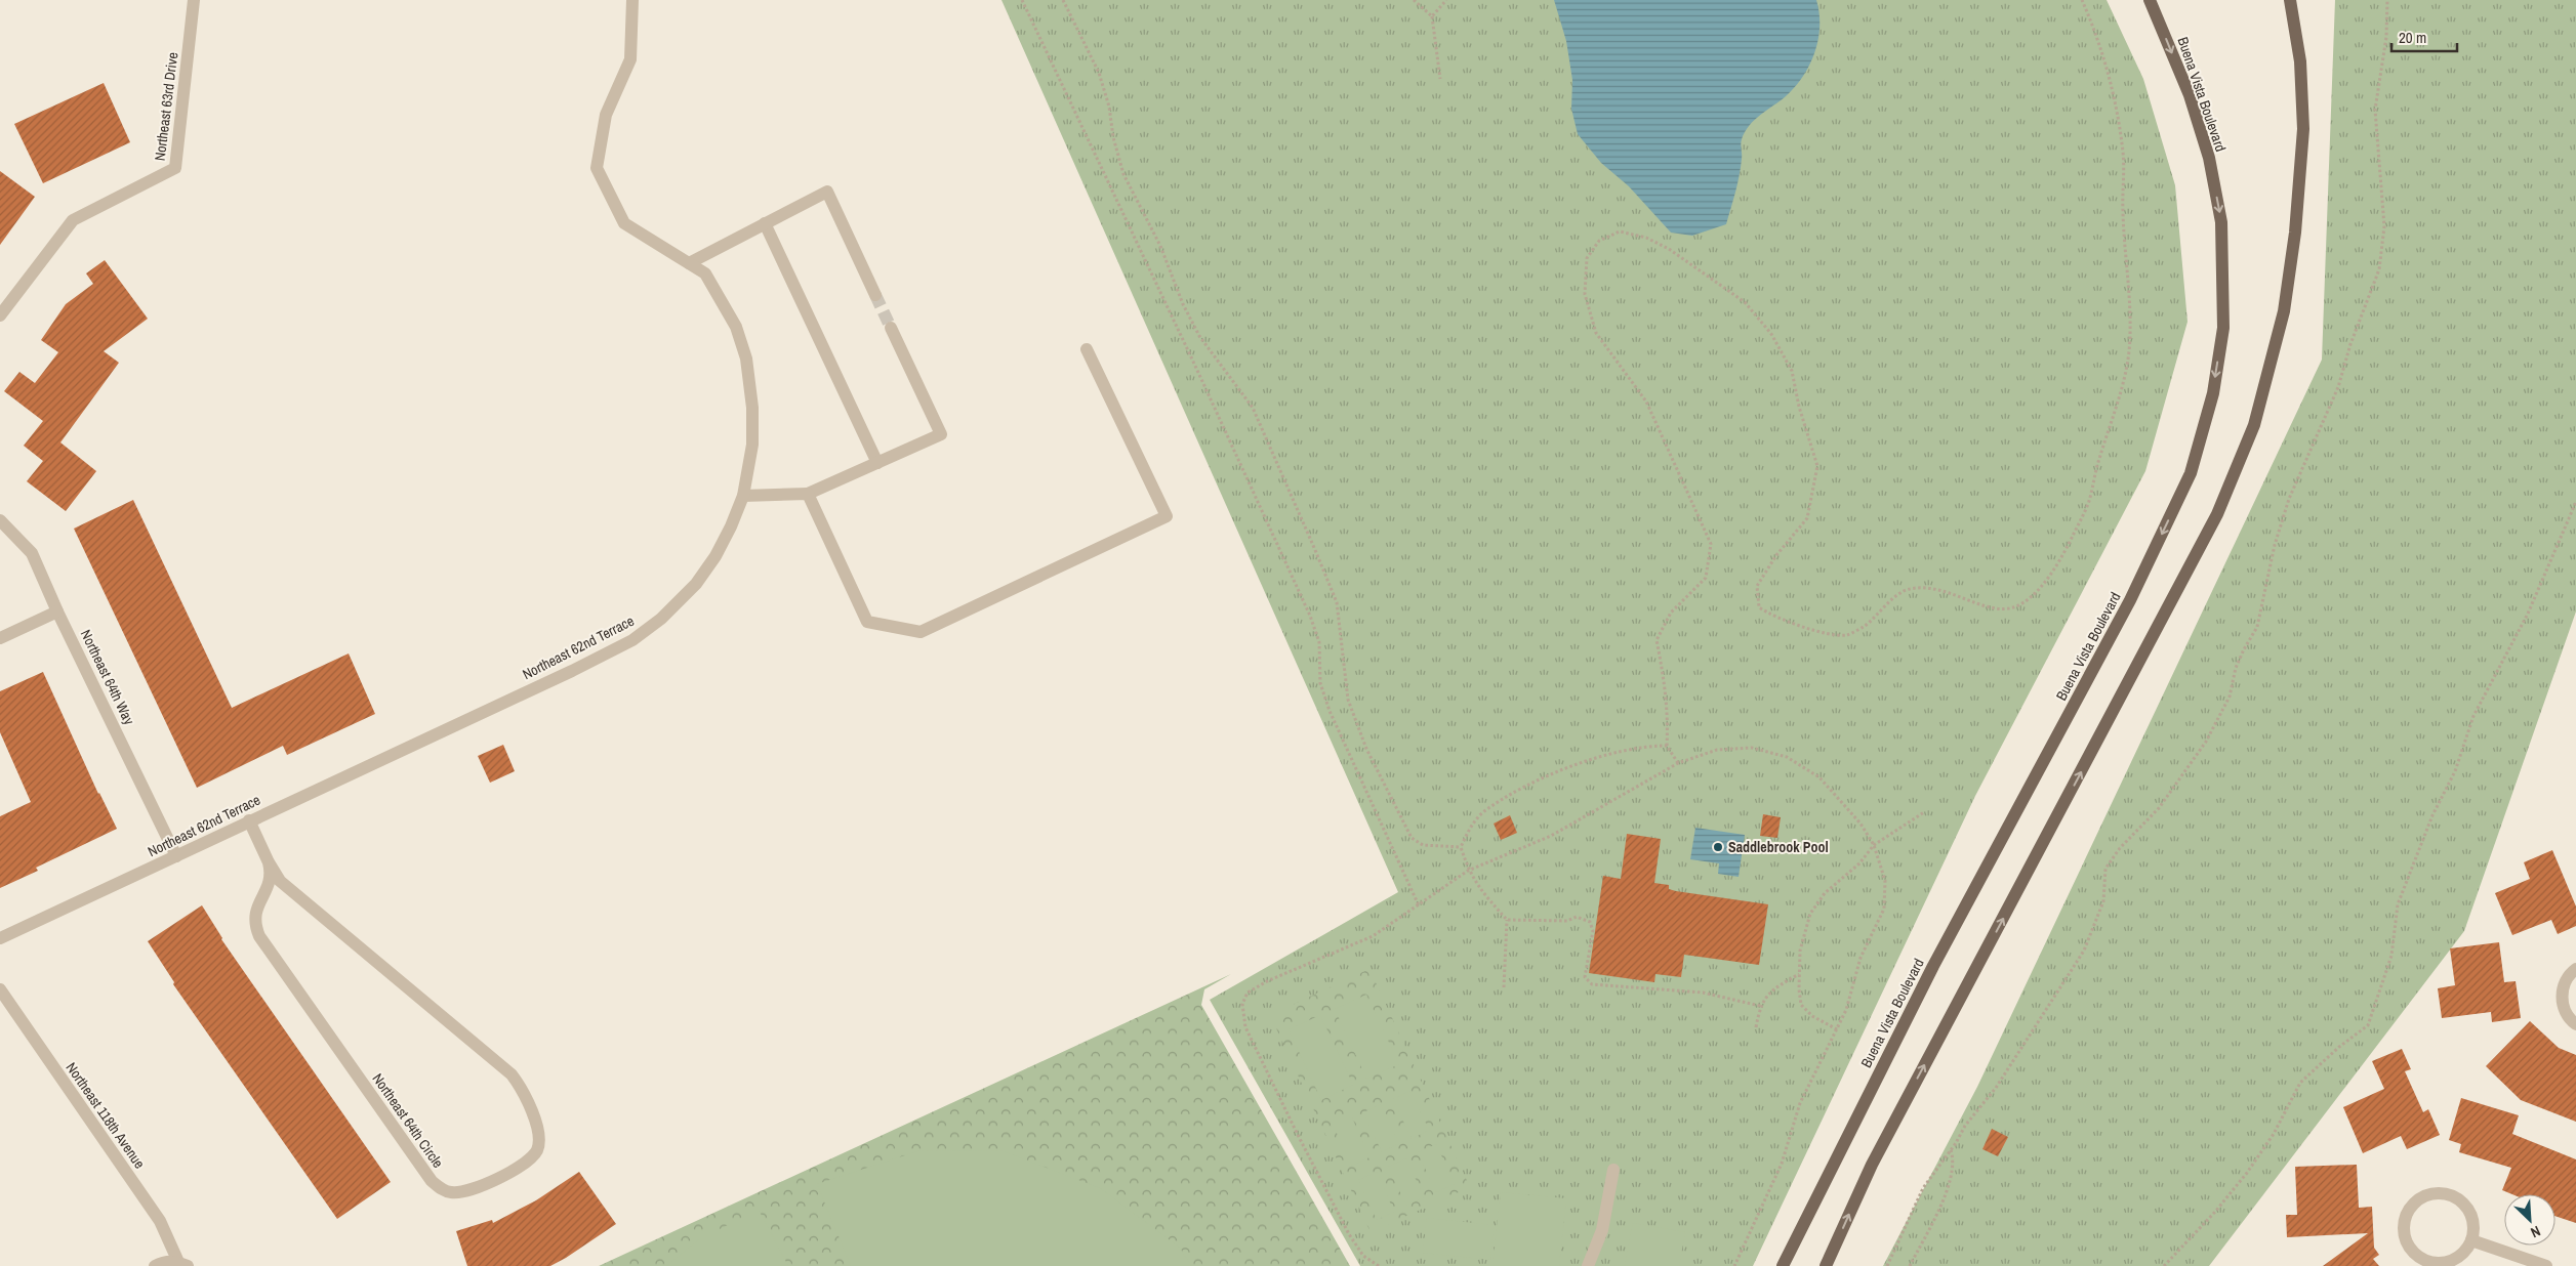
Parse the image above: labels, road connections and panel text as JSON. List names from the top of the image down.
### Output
{
  "streets": {
    "main road": ["Buena Vista Boulevard"],
    "street": [
      "Northeast 63rd Drive",
      "Northeast 62nd Terrace",
      "Northeast 64th Way",
      "Northeast 118th Avenue",
      "Northeast 64th Circle"
    ]
  },
  "crossings": [
    ["Northeast 62nd Terrace", "Northeast 64th Way"],
    ["Northeast 62nd Terrace", "Northeast 64th Circle"]
  ],
  "places": ["Saddlebrook Pool"],
  "scale_bar": "20 m",
  "north": "bottom right"
}
